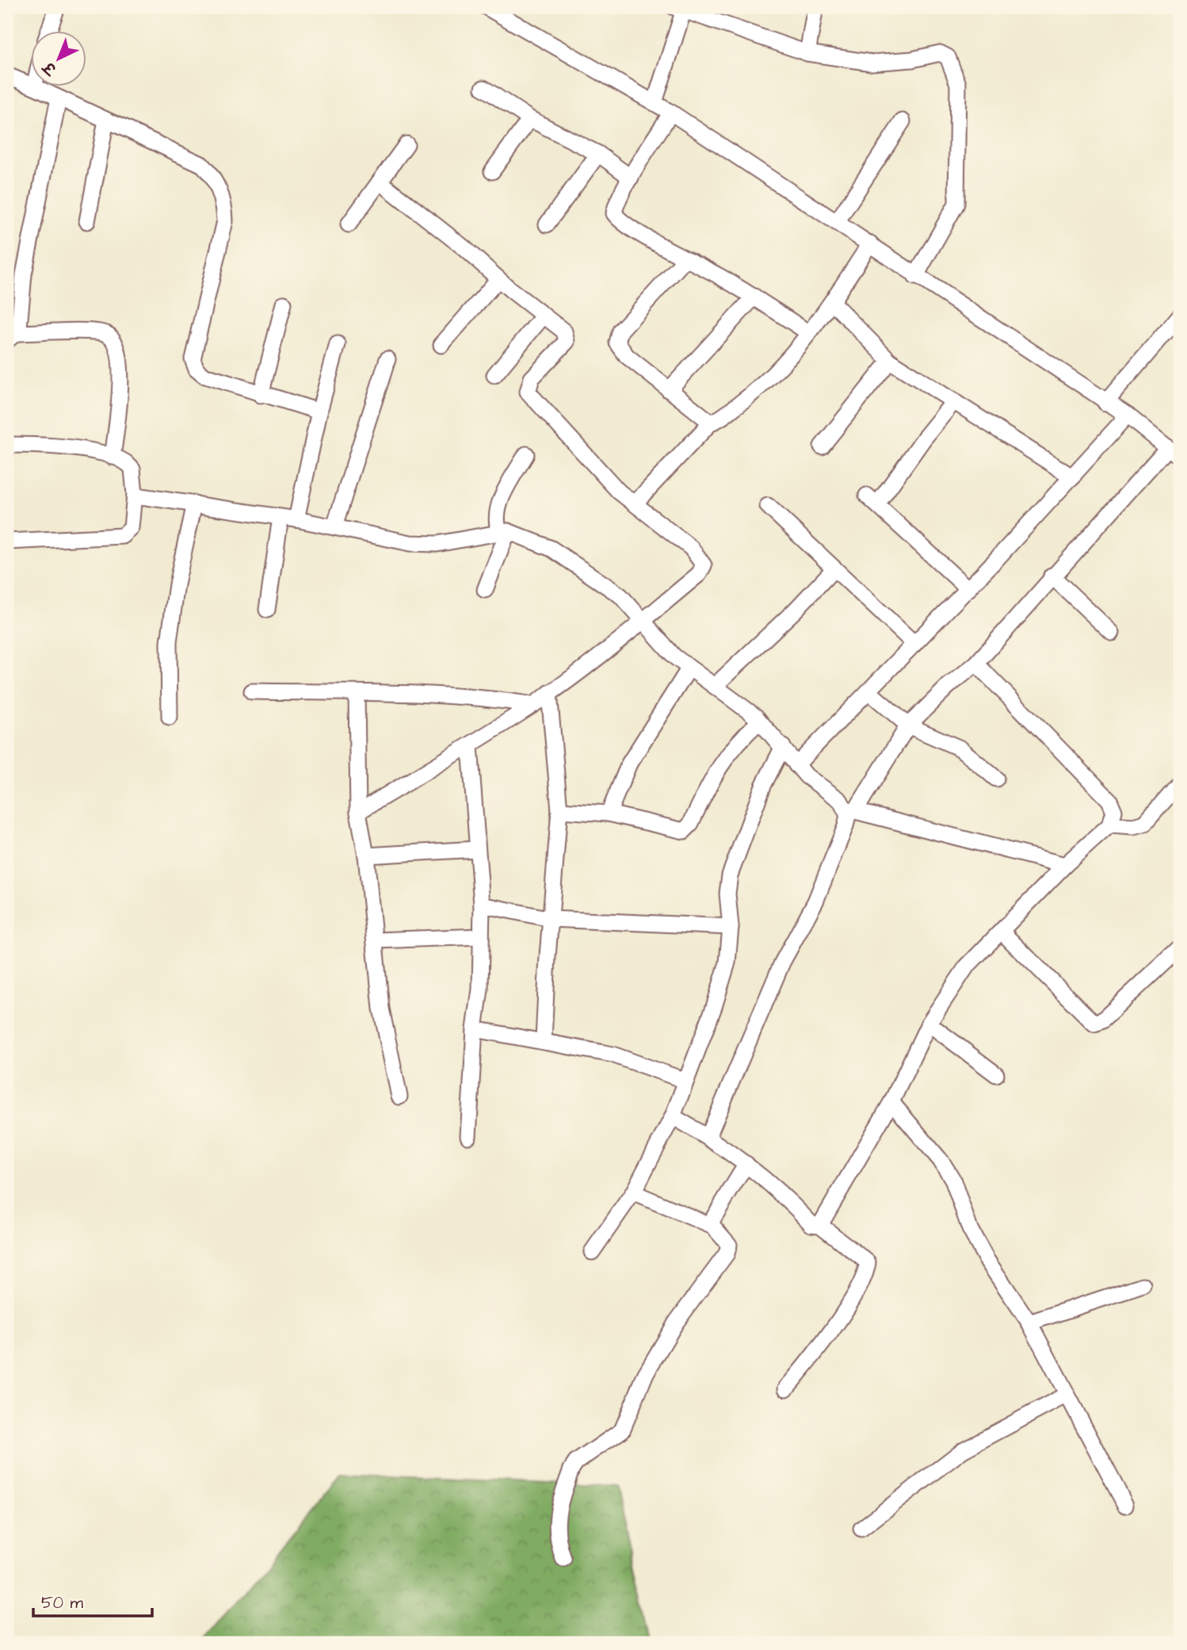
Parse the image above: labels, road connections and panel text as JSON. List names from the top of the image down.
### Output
{
  "scale_bar": "50 m",
  "north": "bottom left"
}
